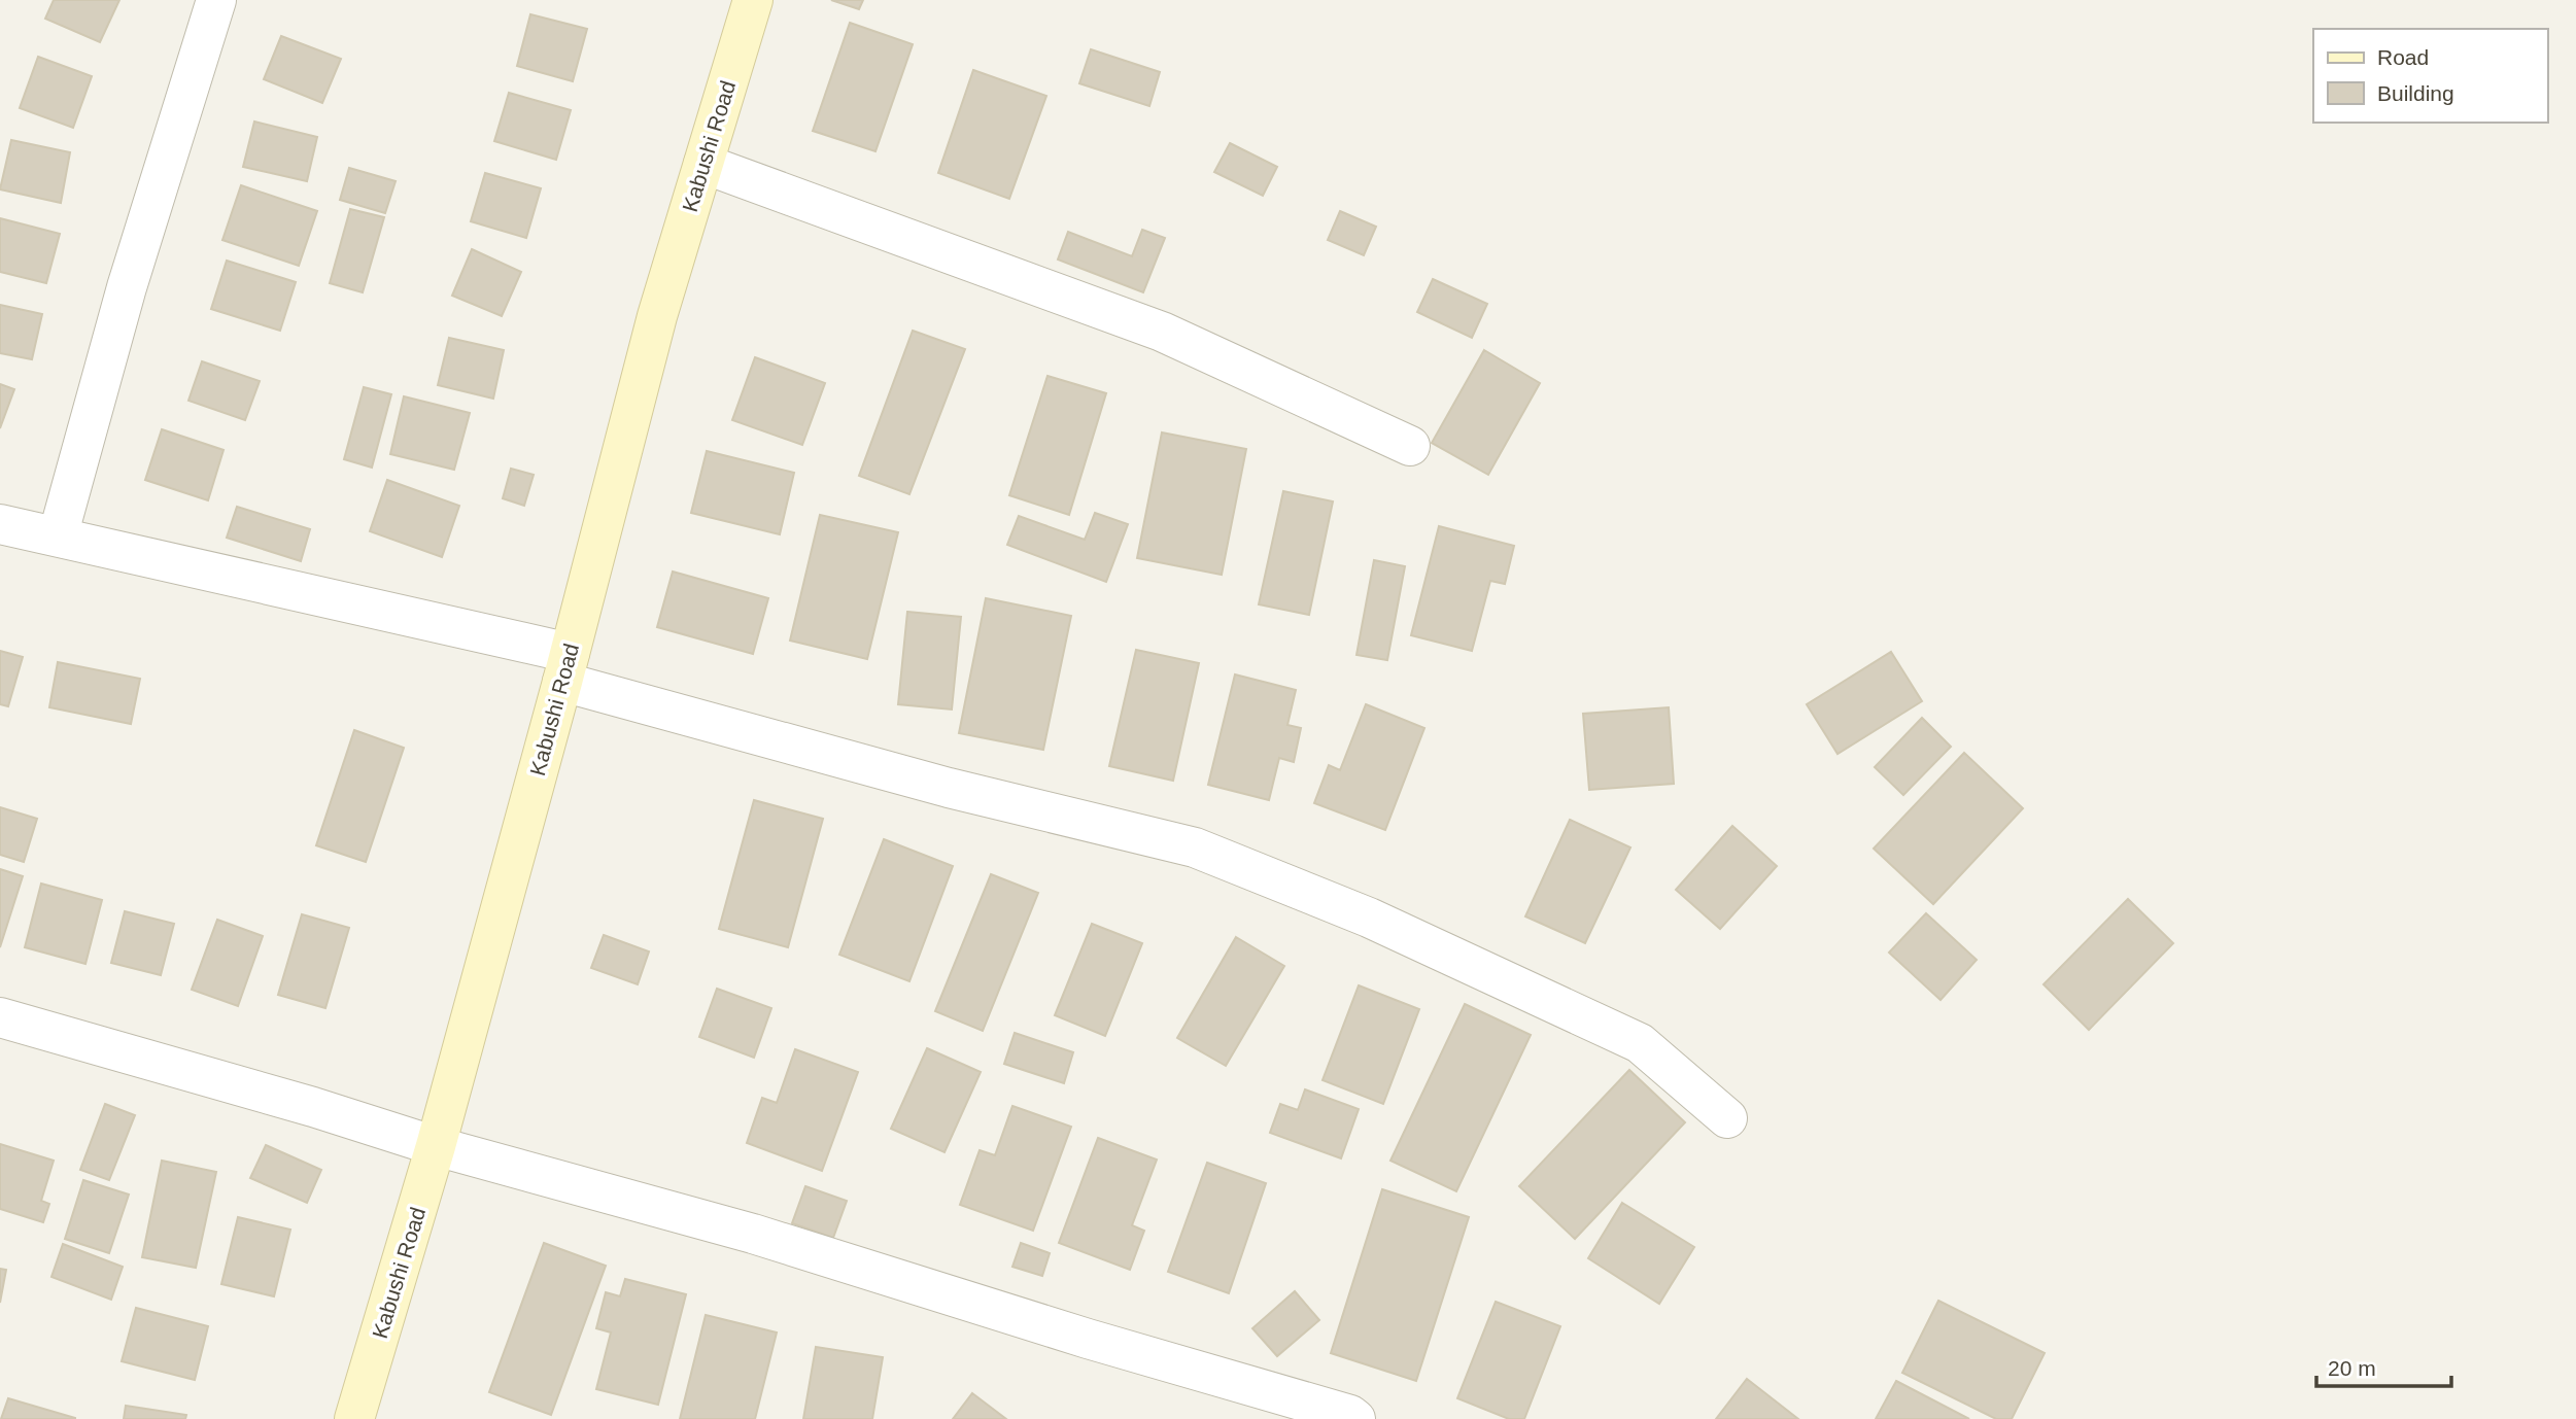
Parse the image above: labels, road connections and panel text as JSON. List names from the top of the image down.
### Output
{
  "streets": {
    "main road": ["Kabushi Road"]
  },
  "legend": ["Road", "Building"],
  "scale_bar": "20 m"
}
